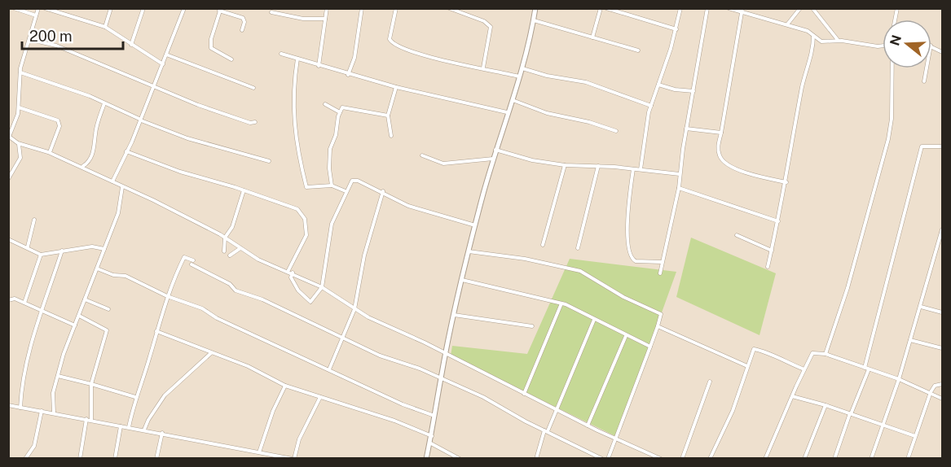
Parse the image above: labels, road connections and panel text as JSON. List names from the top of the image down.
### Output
{
  "scale_bar": "200 m",
  "north": "left"
}
